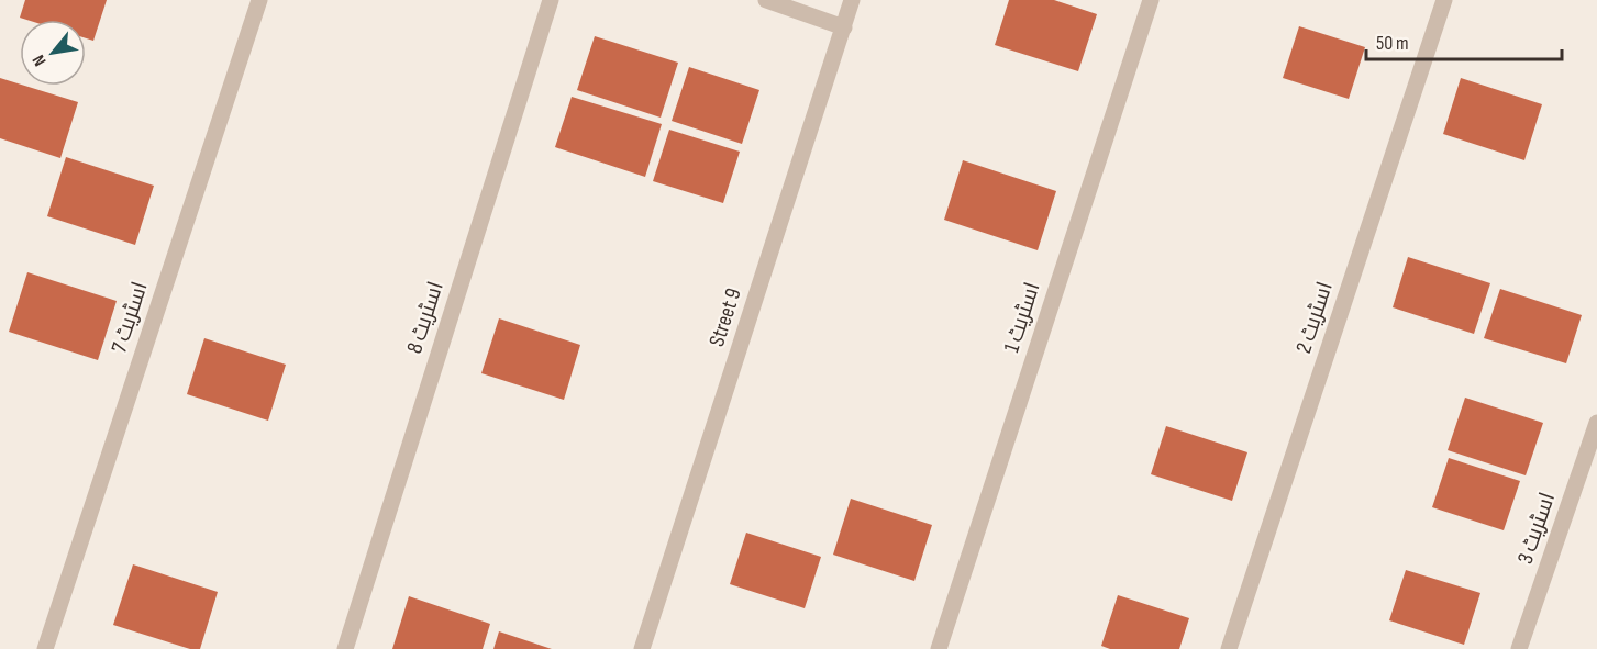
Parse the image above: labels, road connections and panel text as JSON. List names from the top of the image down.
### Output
{
  "streets": {
    "street": [
      "اسٹریٹ 7",
      "اسٹریٹ 8",
      "Street 9",
      "اسٹریٹ 1",
      "اسٹریٹ 2",
      "اسٹریٹ 3"
    ]
  },
  "scale_bar": "50 m",
  "north": "bottom left"
}
